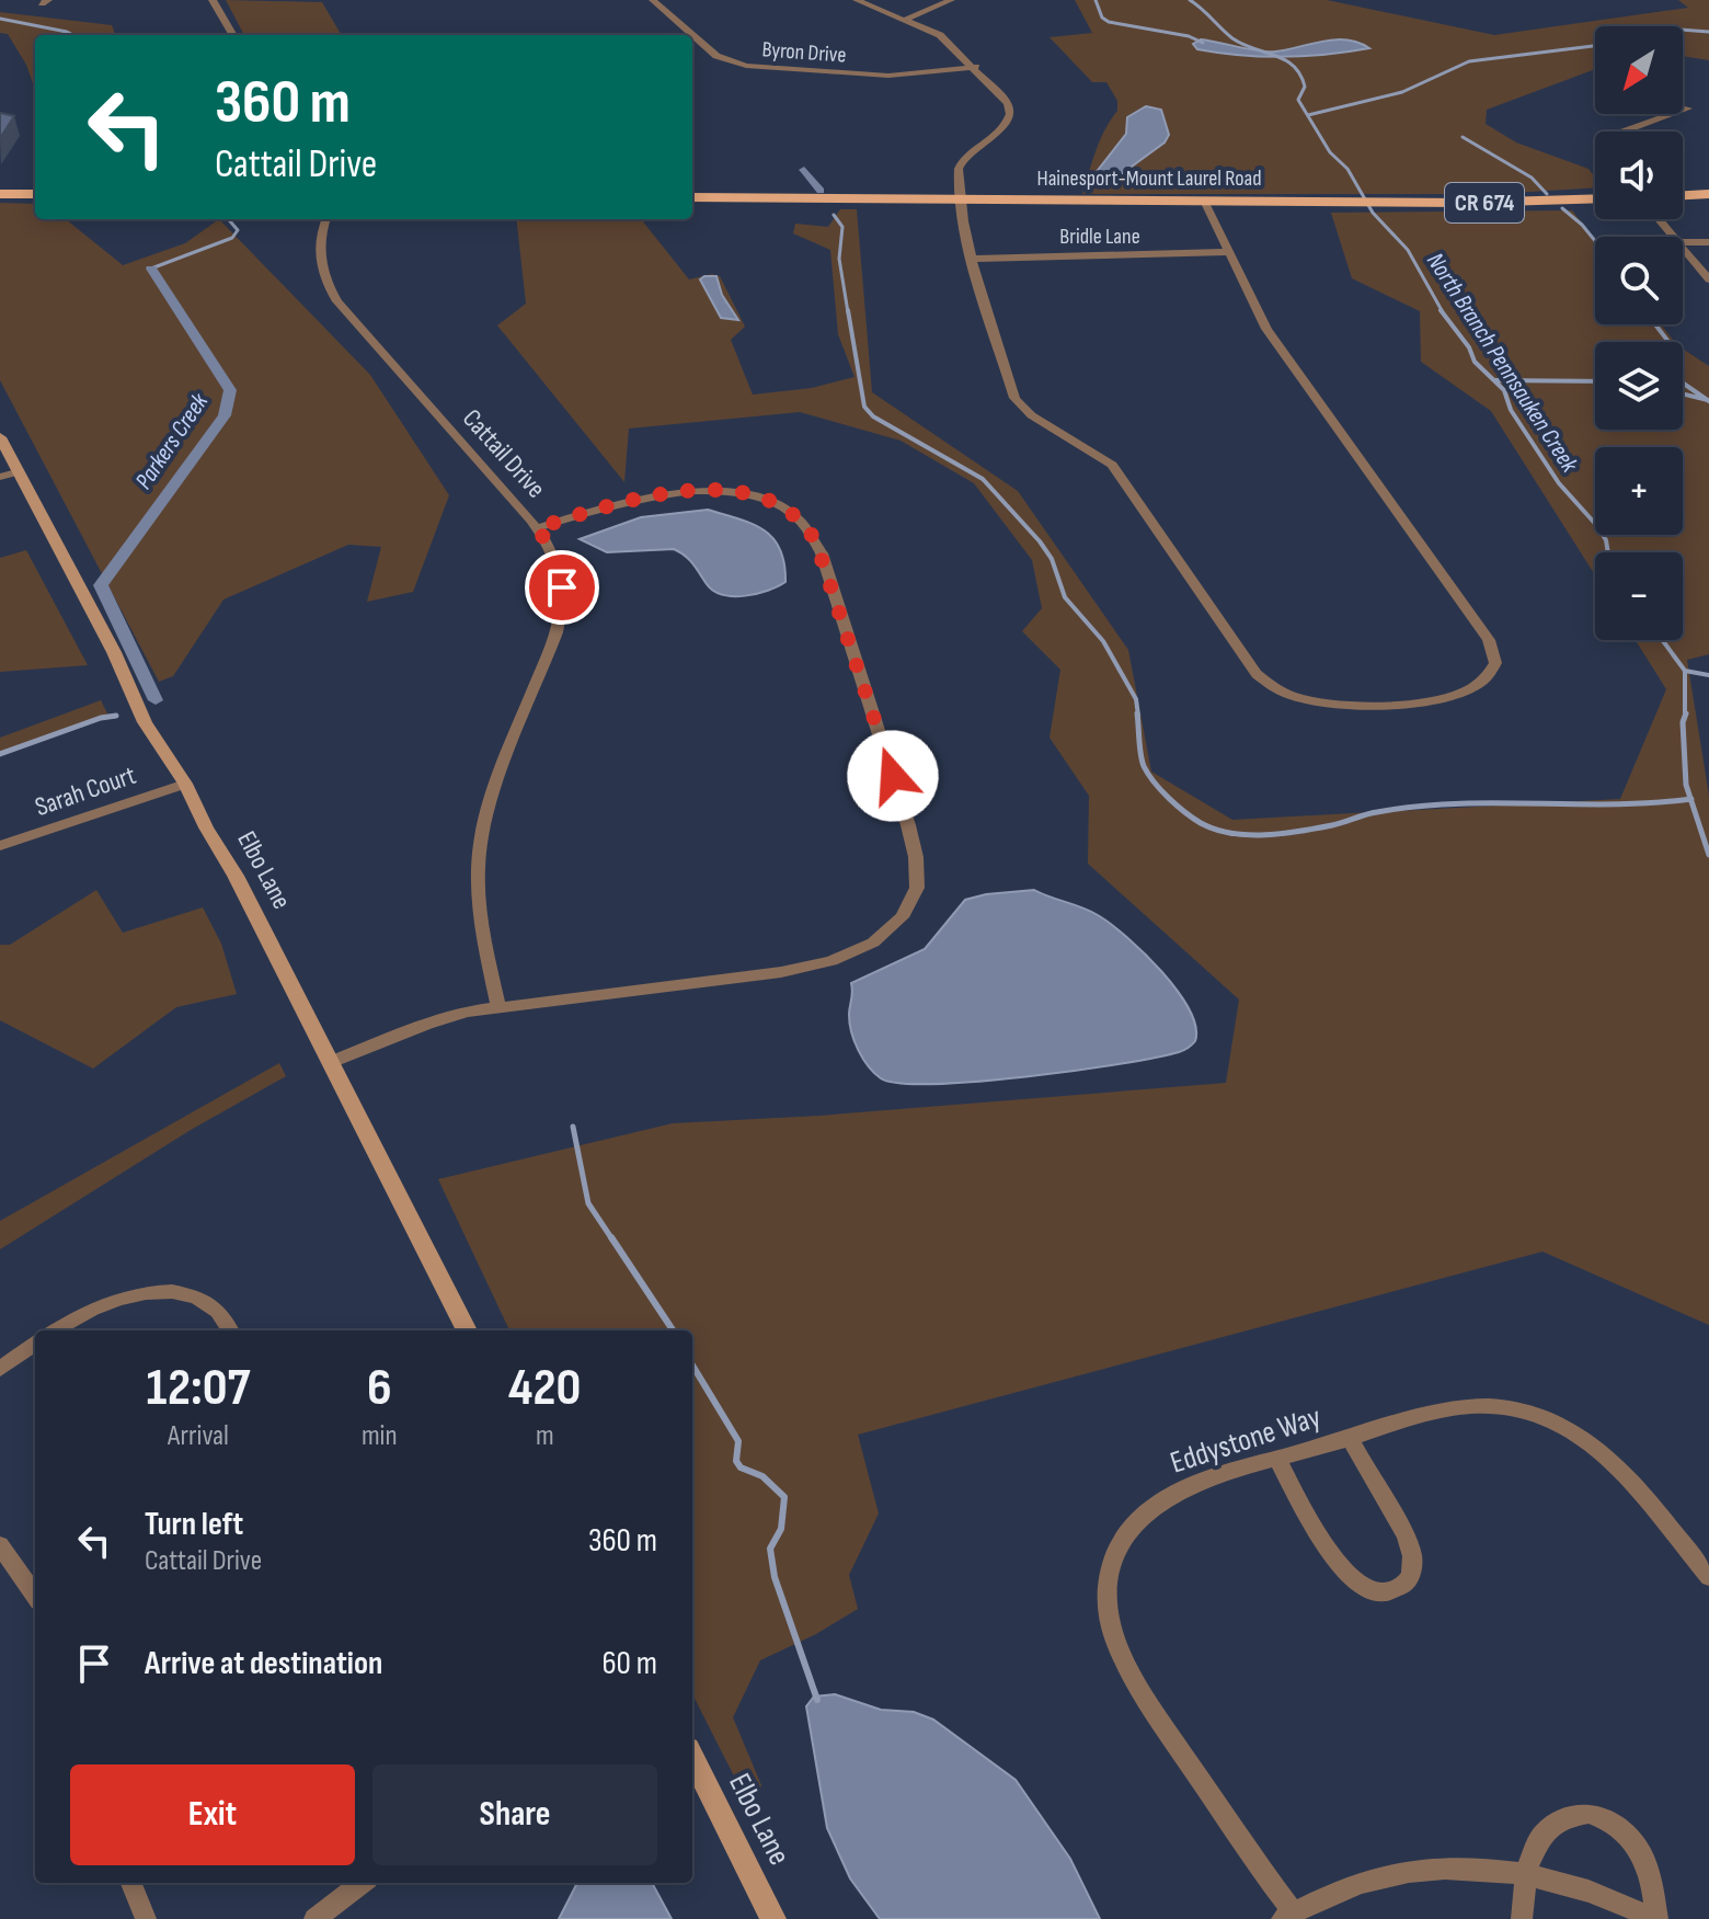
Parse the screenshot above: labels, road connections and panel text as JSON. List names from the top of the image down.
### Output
{
  "streets": {
    "main road": ["Hainesport-Mount Laurel Road", "CR 674"],
    "street": [
      "Byron Drive",
      "Bridle Lane",
      "Cattail Drive",
      "Sarah Court",
      "Elbo Lane",
      "Eddystone Way"
    ]
  },
  "crossings": [
    ["Sarah Court", "Elbo Lane"]
  ],
  "water": ["North Branch Pennsauken Creek", "Parkers Creek"],
  "north": "bottom left",
  "page": {
    "map_buttons": ["+", "−"],
    "turn": ["360 m", "Cattail Drive"],
    "eta": [
      "12:07",
      "Arrival",
      "6",
      "min",
      "420",
      "m"
    ],
    "list": [
      {
        "name": "Turn left",
        "note": "Cattail Drive",
        "value": "360 m"
      },
      {
        "name": "Arrive at destination",
        "value": "60 m"
      }
    ],
    "buttons": ["Exit", "Share"]
  }
}
